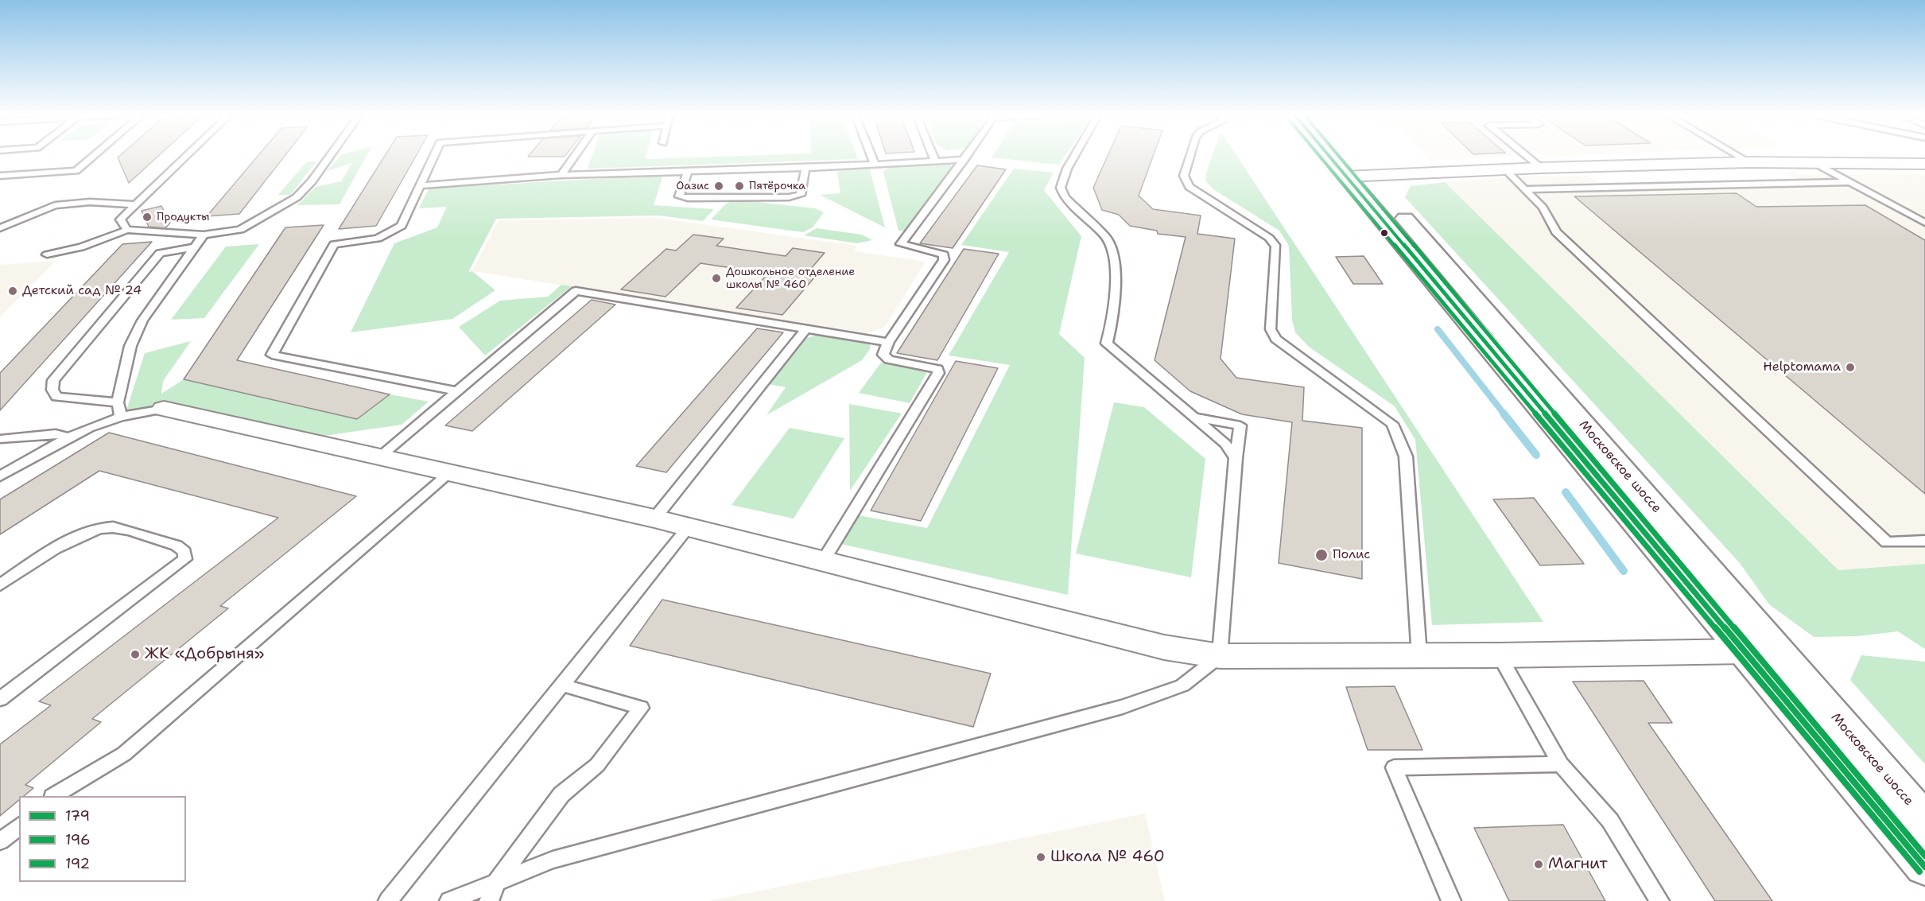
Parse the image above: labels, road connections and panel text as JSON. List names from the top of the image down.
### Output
{
  "streets": {
    "highway": ["Московское шоссе"]
  },
  "places": [
    "Оазис",
    "Пятёрочка",
    "Продукты",
    "Дошкольное отделение школы № 460",
    "Детский сад № 24",
    "Helptomama",
    "Полис",
    "ЖК «Добрыня»",
    "Школа № 460",
    "Магнит"
  ],
  "lines": ["transit line 179", "transit line 196", "transit line 192"],
  "legend": ["179", "196", "192"]
}
